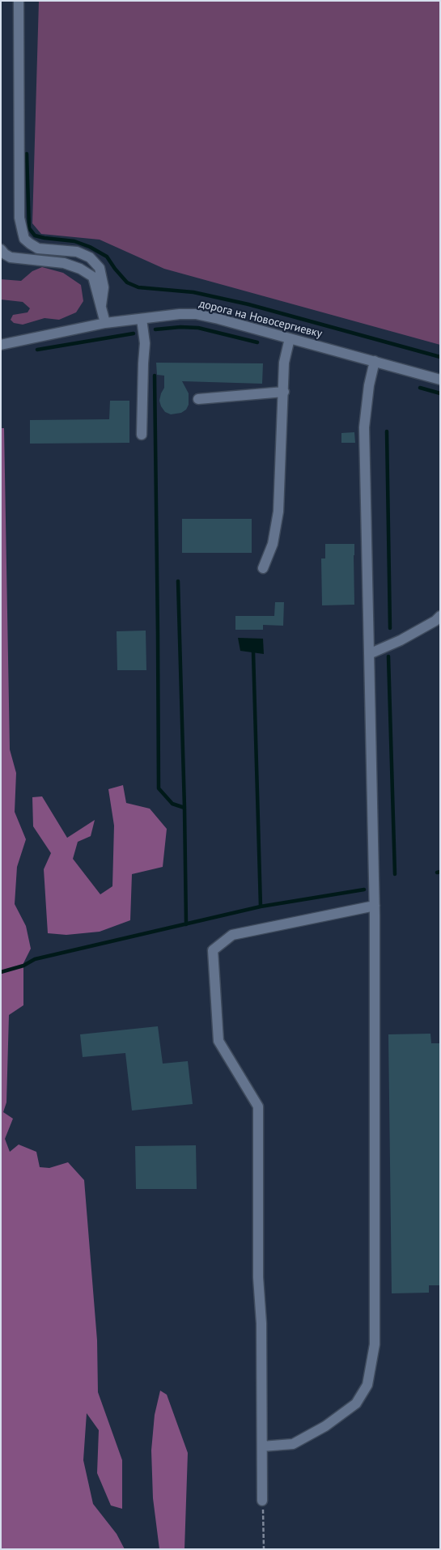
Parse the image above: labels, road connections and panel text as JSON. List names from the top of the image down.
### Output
{
  "streets": {
    "street": ["дорога на Новосергиевку"]
  }
}
